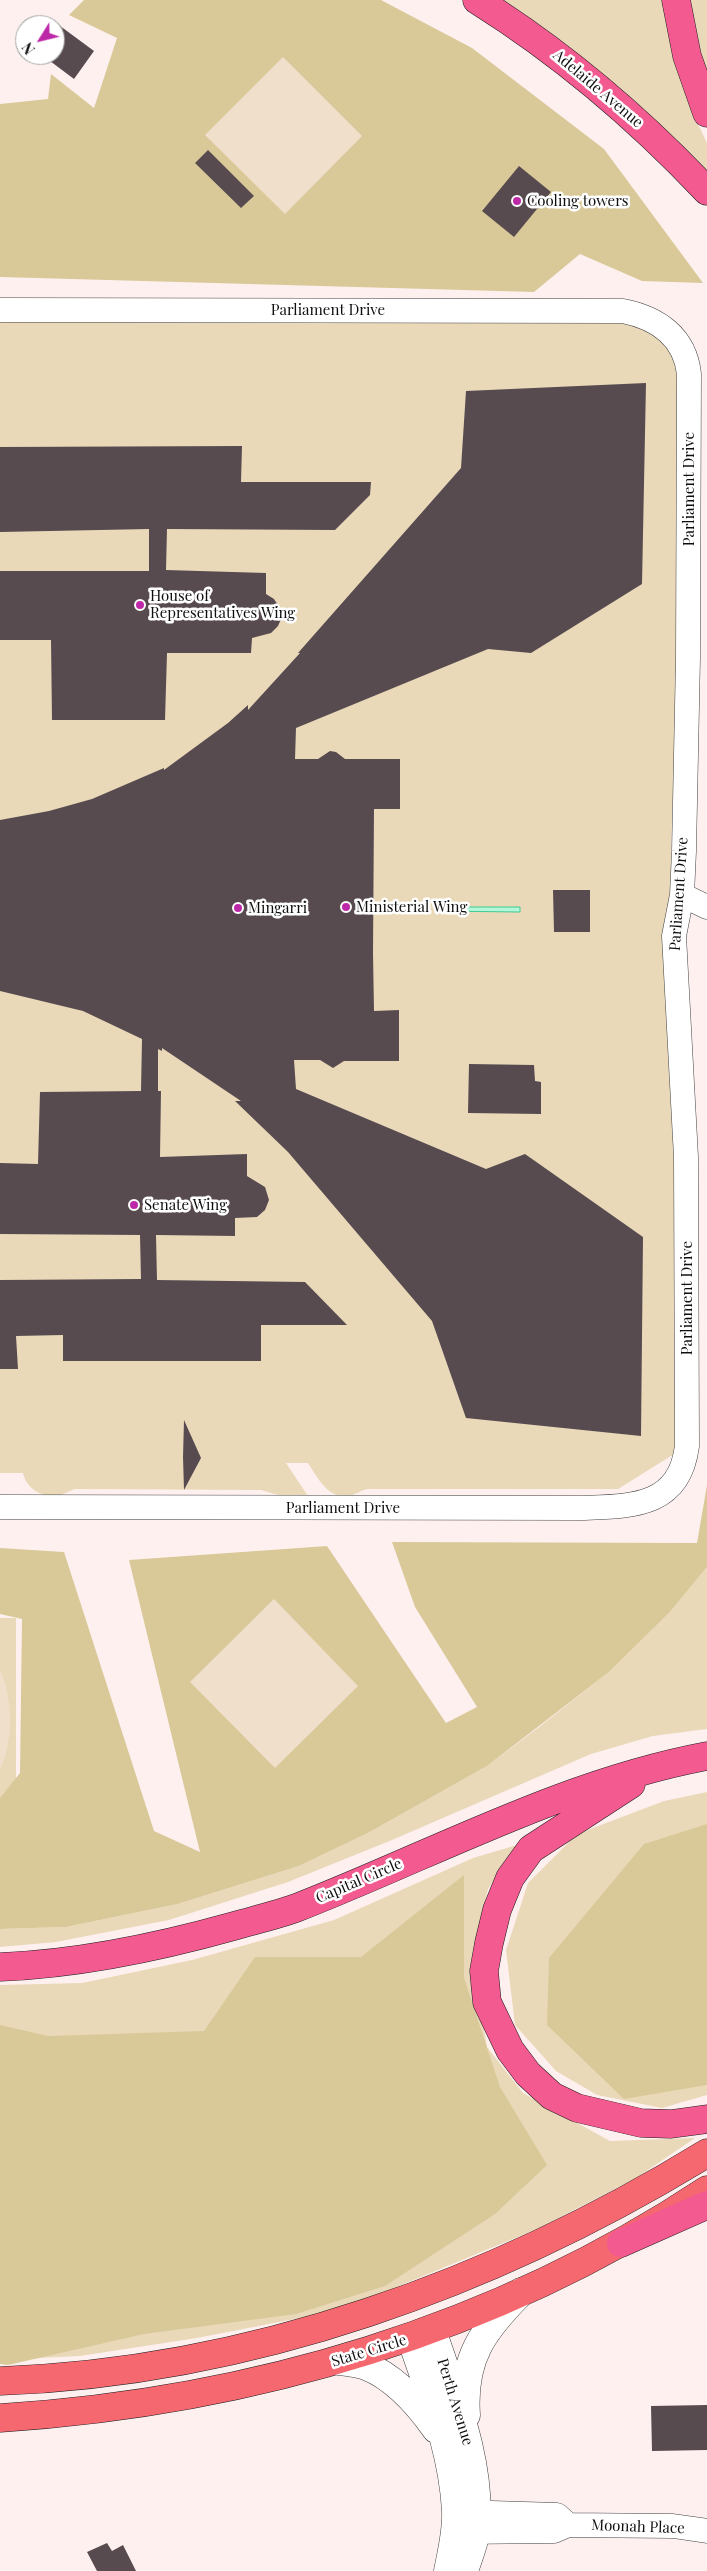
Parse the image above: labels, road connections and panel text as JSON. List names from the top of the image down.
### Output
{
  "streets": {
    "highway": ["Adelaide Avenue", "Capital Circle"],
    "main road": ["State Circle", "Perth Avenue"],
    "street": ["Parliament Drive", "Moonah Place"]
  },
  "crossings": [
    ["State Circle", "Perth Avenue"],
    ["Perth Avenue", "Moonah Place"]
  ],
  "places": [
    "Cooling towers",
    "House of Representatives Wing",
    "Ministerial Wing",
    "Mingarri",
    "Senate Wing"
  ],
  "north": "bottom left"
}
